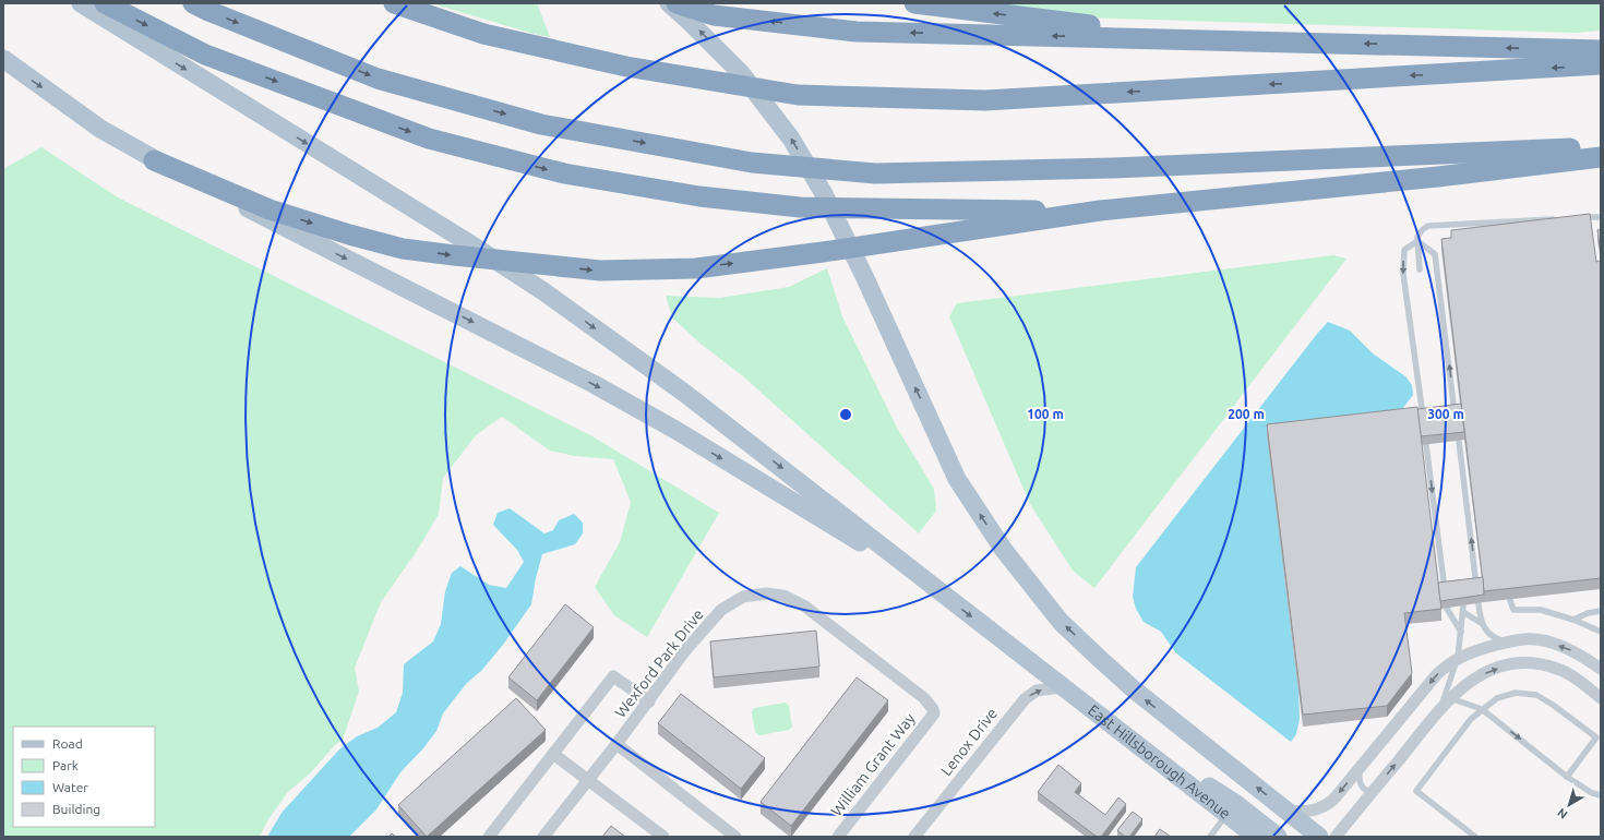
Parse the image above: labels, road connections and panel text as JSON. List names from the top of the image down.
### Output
{
  "streets": {
    "main road": ["East Hillsborough Avenue"],
    "street": ["Wexford Park Drive", "Lenox Drive", "William Grant Way"]
  },
  "crossings": [
    ["Wexford Park Drive", "William Grant Way"],
    ["Lenox Drive", "East Hillsborough Avenue"]
  ],
  "one_way": ["Lenox Drive"],
  "legend": [
    "Road",
    "Park",
    "Water",
    "Building"
  ],
  "north": "bottom left",
  "rings": ["100 m", "200 m", "300 m"]
}
